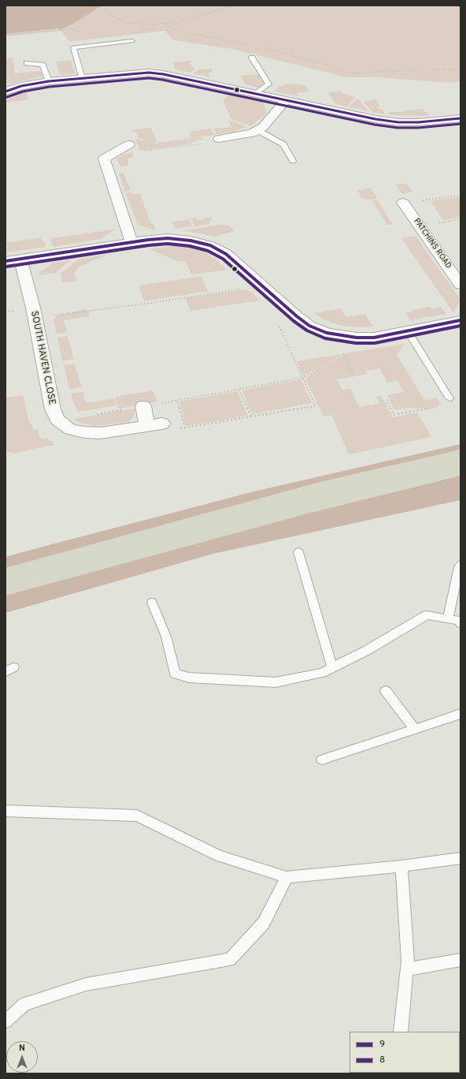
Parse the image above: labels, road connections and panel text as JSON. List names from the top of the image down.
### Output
{
  "streets": {
    "street": ["PATCHINS ROAD", "SOUTH HAVEN CLOSE"]
  },
  "lines": ["transit line 9", "transit line 8"],
  "legend": ["9", "8"],
  "north": "top"
}
